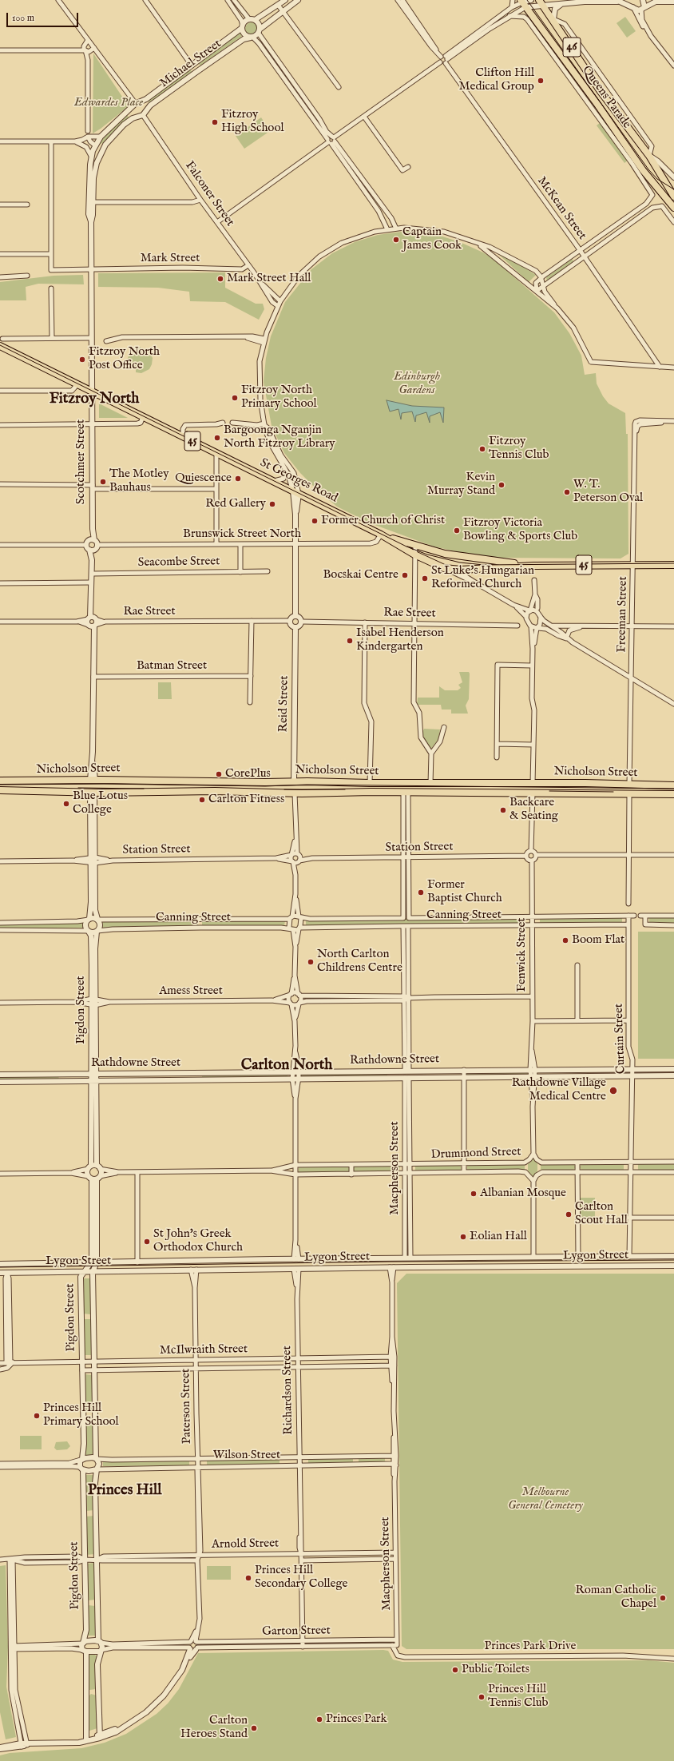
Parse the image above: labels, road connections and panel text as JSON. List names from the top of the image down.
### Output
{
  "streets": {
    "main road": [
      "46",
      "Queens Parade",
      "45",
      "St Georges Road",
      "Nicholson Street"
    ],
    "street": [
      "Michael Street",
      "Falconer Street",
      "McKean Street",
      "Mark Street",
      "Scotchmer Street",
      "Brunswick Street North",
      "Seacombe Street",
      "Rae Street",
      "Freeman Street",
      "Batman Street",
      "Reid Street",
      "Station Street",
      "Canning Street",
      "Fenwick Street",
      "Amess Street",
      "Pigdon Street",
      "Curtain Street",
      "Rathdowne Street",
      "Drummond Street",
      "Macpherson Street",
      "Lygon Street",
      "McIlwraith Street",
      "Richardson Street",
      "Paterson Street",
      "Wilson Street",
      "Arnold Street",
      "Garton Street",
      "Princes Park Drive"
    ]
  },
  "crossings": [
    ["Michael Street", "Falconer Street"],
    ["Michael Street", "Scotchmer Street"],
    ["Falconer Street", "Mark Street"],
    ["Falconer Street", "Scotchmer Street"],
    ["Mark Street", "Scotchmer Street"],
    ["45", "St Georges Road"],
    ["45", "Freeman Street"],
    ["Scotchmer Street", "St Georges Road"],
    ["St Georges Road", "Brunswick Street North"],
    ["Rae Street", "Reid Street"],
    ["Freeman Street", "Nicholson Street"],
    ["Reid Street", "Nicholson Street"],
    ["Station Street", "Fenwick Street"],
    ["Canning Street", "Fenwick Street"],
    ["Canning Street", "Pigdon Street"],
    ["Canning Street", "Curtain Street"],
    ["Fenwick Street", "Rathdowne Street"],
    ["Fenwick Street", "Drummond Street"],
    ["Amess Street", "Pigdon Street"],
    ["Pigdon Street", "Rathdowne Street"],
    ["Pigdon Street", "Drummond Street"],
    ["Pigdon Street", "Lygon Street"],
    ["Pigdon Street", "McIlwraith Street"],
    ["Pigdon Street", "Wilson Street"],
    ["Pigdon Street", "Arnold Street"],
    ["Curtain Street", "Rathdowne Street"],
    ["Curtain Street", "Drummond Street"],
    ["Curtain Street", "Lygon Street"],
    ["Rathdowne Street", "Macpherson Street"],
    ["Drummond Street", "Macpherson Street"],
    ["Macpherson Street", "Lygon Street"],
    ["Macpherson Street", "McIlwraith Street"],
    ["Macpherson Street", "Wilson Street"],
    ["Macpherson Street", "Arnold Street"],
    ["Macpherson Street", "Garton Street"],
    ["Macpherson Street", "Princes Park Drive"],
    ["Lygon Street", "Richardson Street"],
    ["Lygon Street", "Paterson Street"],
    ["McIlwraith Street", "Richardson Street"],
    ["McIlwraith Street", "Paterson Street"],
    ["Richardson Street", "Wilson Street"],
    ["Richardson Street", "Arnold Street"],
    ["Richardson Street", "Garton Street"],
    ["Paterson Street", "Wilson Street"],
    ["Paterson Street", "Arnold Street"],
    ["Paterson Street", "Garton Street"],
    ["Garton Street", "Princes Park Drive"]
  ],
  "districts": ["Fitzroy North", "Carlton North", "Princes Hill"],
  "parks": ["Edwardes Place", "Edinburgh Gardens", "Melbourne General Cemetery"],
  "places": [
    "Clifton Hill Medical Group",
    "Fitzroy High School",
    "Captain James Cook",
    "Mark Street Hall",
    "Fitzroy North Post Office",
    "Fitzroy North Primary School",
    "Bargoonga Nganjin North Fitzroy Library",
    "Fitzroy Tennis Club",
    "Quiescence",
    "The Motley Bauhaus",
    "Kevin Murray Stand",
    "W. T. Peterson Oval",
    "Red Gallery",
    "Former Church of Christ",
    "Fitzroy Victoria Bowling & Sports Club",
    "Bocskai Centre",
    "St Luke's Hungarian Reformed Church",
    "Isabel Henderson Kindergarten",
    "CorePlus",
    "Carlton Fitness",
    "Blue Lotus College",
    "Backcare & Seating",
    "Former Baptist Church",
    "Boom Flat",
    "North Carlton Childrens Centre",
    "Rathdowne Village Medical Centre",
    "Albanian Mosque",
    "Carlton Scout Hall",
    "Eolian Hall",
    "St John's Greek Orthodox Church",
    "Princes Hill Primary School",
    "Princes Hill Secondary College",
    "Roman Catholic Chapel",
    "Public Toilets",
    "Princes Hill Tennis Club",
    "Princes Park",
    "Carlton Heroes Stand"
  ],
  "scale_bar": "100 m"
}
